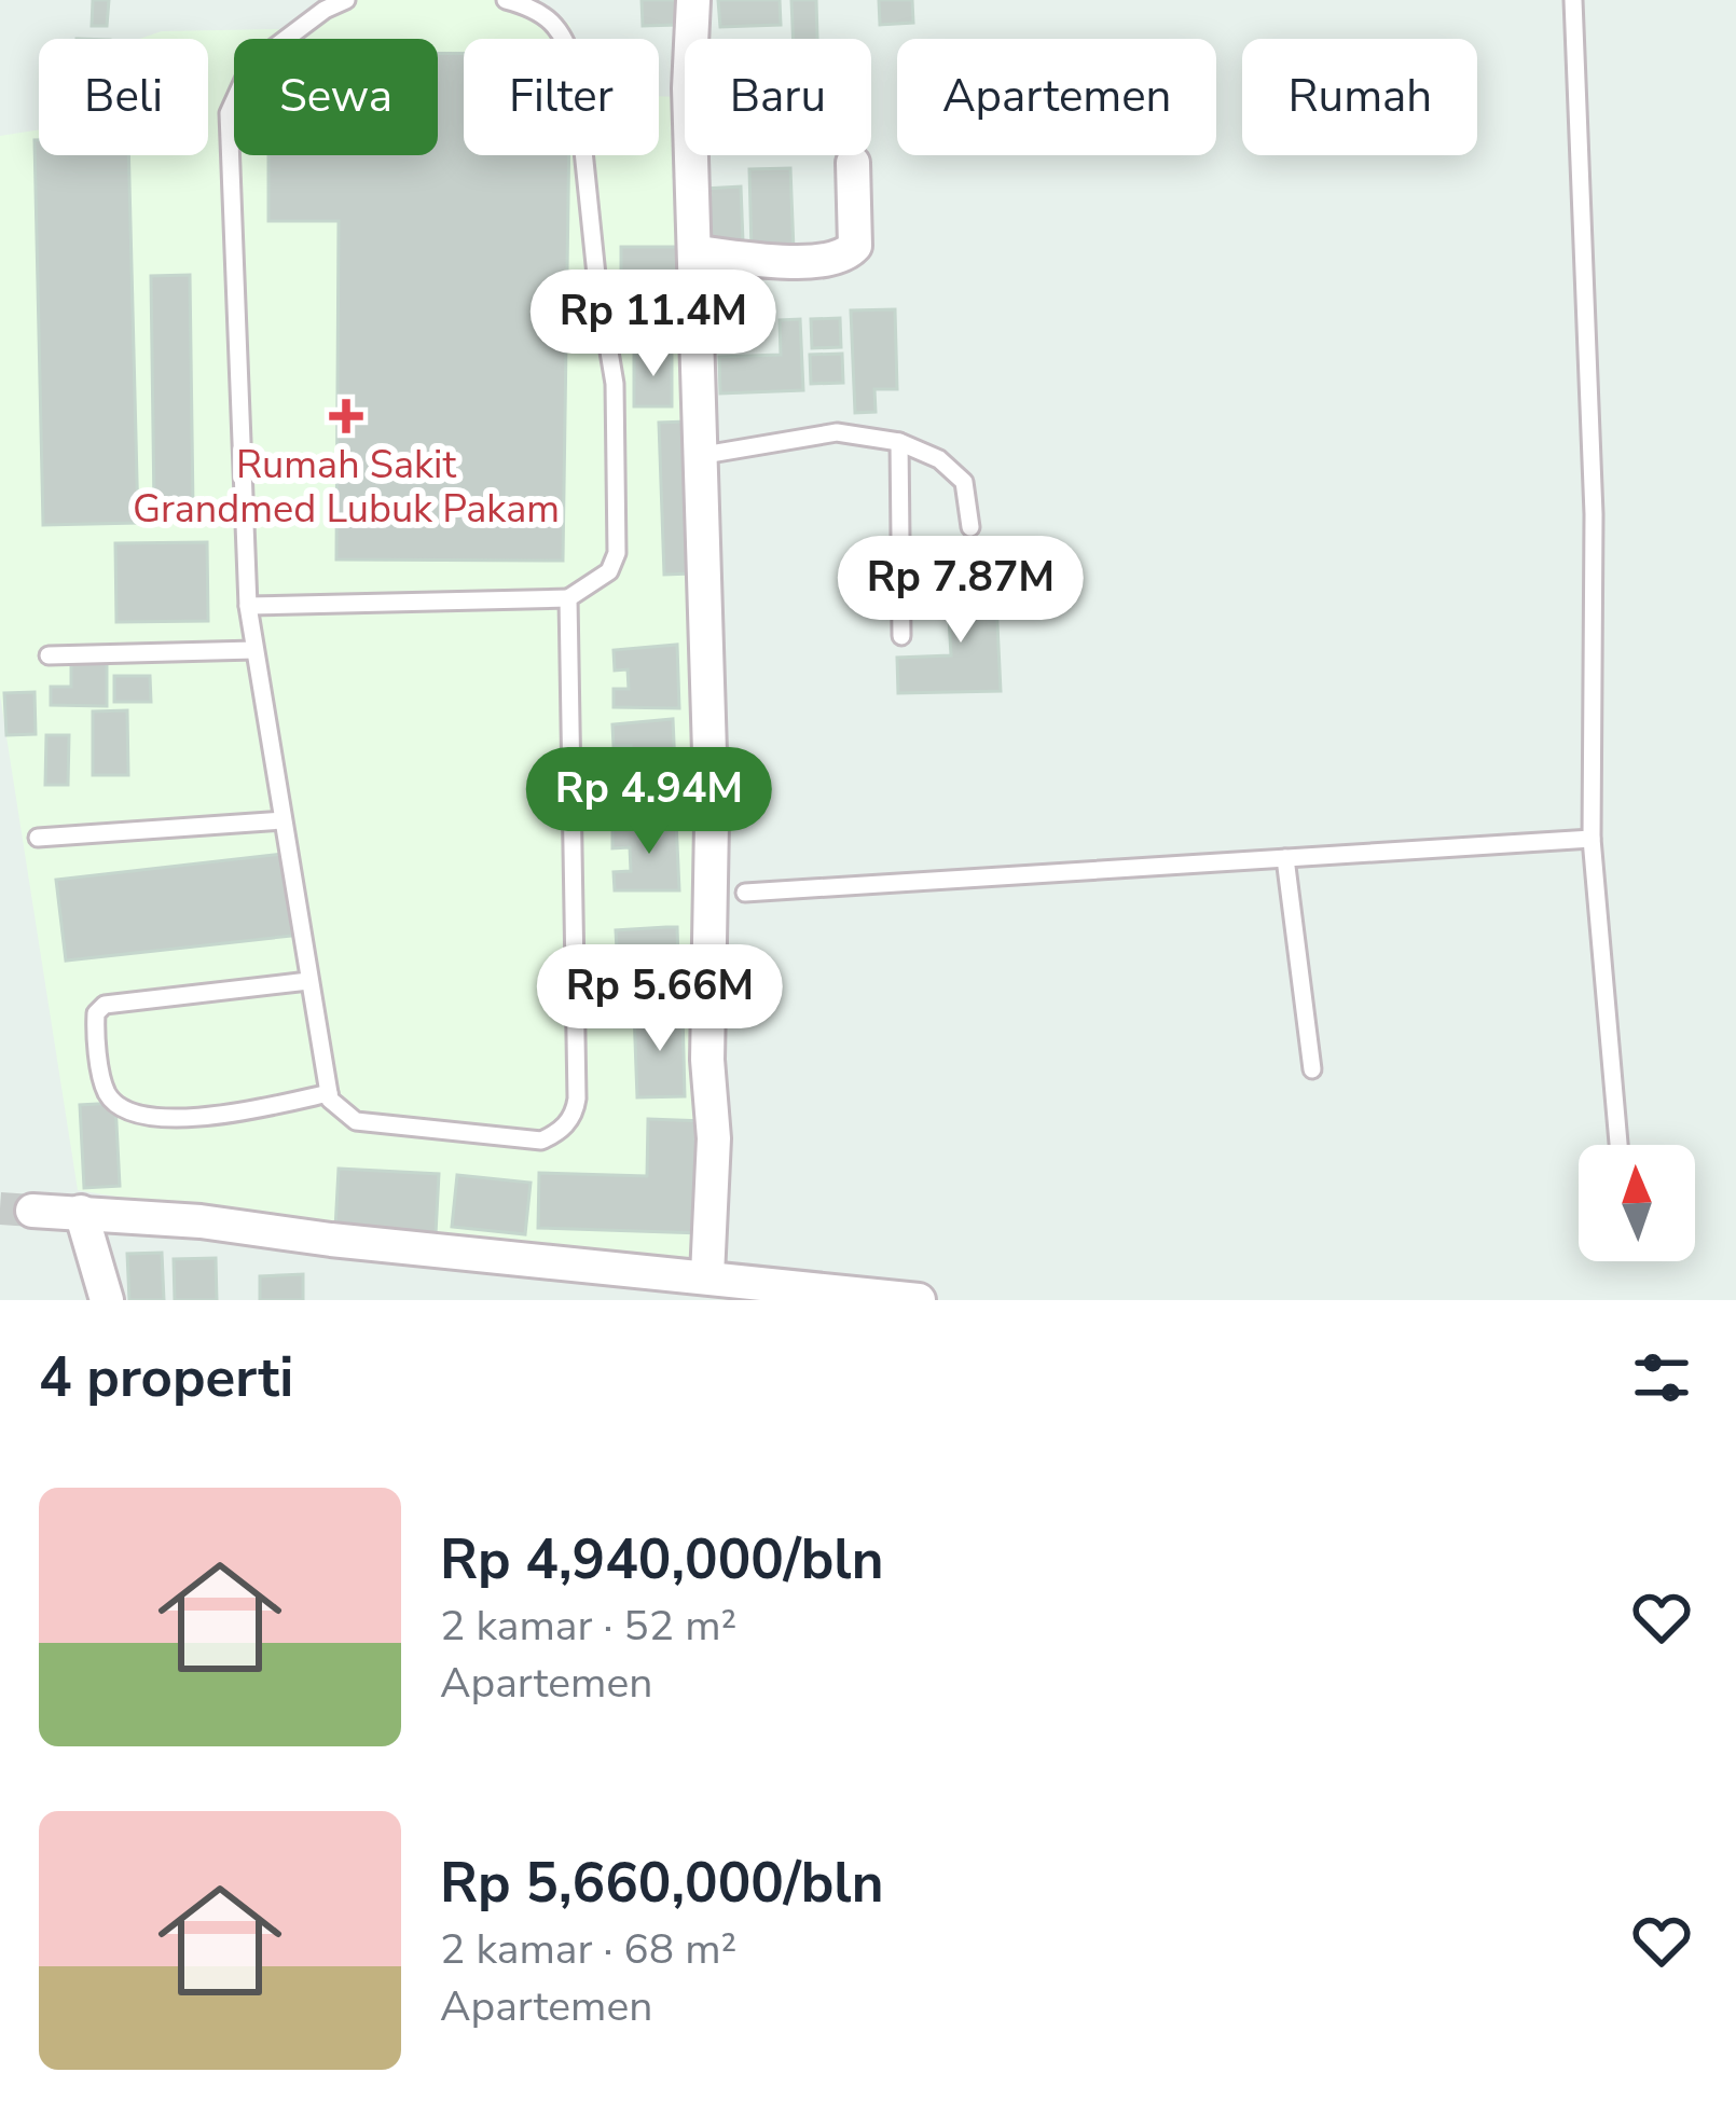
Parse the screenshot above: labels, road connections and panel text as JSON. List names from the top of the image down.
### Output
{
  "places": {
    "health": ["Rumah Sakit Grandmed Lubuk Pakam"]
  },
  "north": "top",
  "page": {
    "chip": [
      "Beli",
      "Sewa",
      "Filter",
      "Baru",
      "Apartemen",
      "Rumah"
    ],
    "price": [
      "Rp 11.4M",
      "Rp 7.87M",
      "Rp 4.94M",
      "Rp 5.66M"
    ],
    "heading": "4 properti",
    "list": [
      {
        "name": "Rp 4,940,000/bln",
        "note": "2 kamar · 52 m² · Apartemen"
      },
      {
        "name": "Rp 5,660,000/bln",
        "note": "2 kamar · 68 m² · Apartemen"
      }
    ]
  }
}
